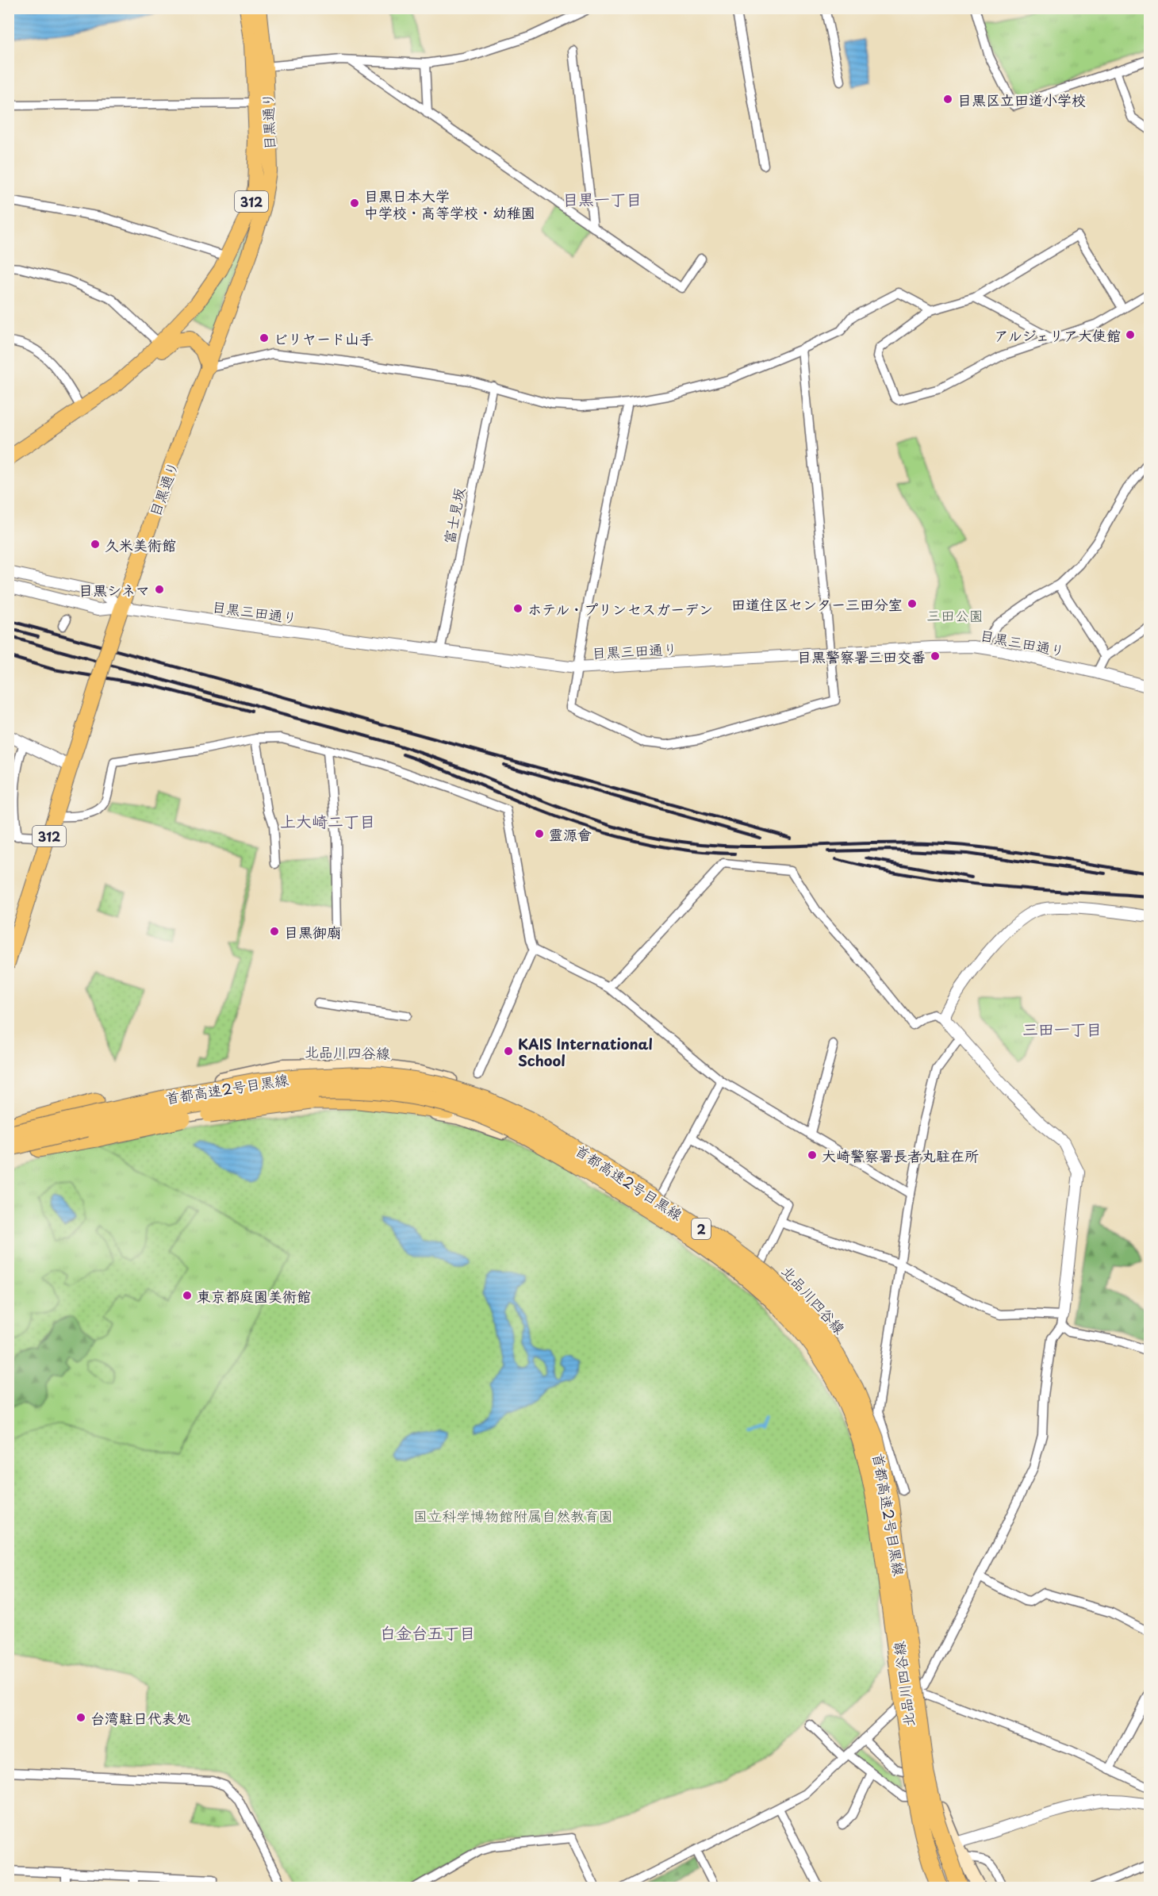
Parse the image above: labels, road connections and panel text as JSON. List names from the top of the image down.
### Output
{
  "streets": {
    "highway": ["首都高速2号目黒線", "2"],
    "main road": ["目黒通り", "312", "北品川四谷線"],
    "street": ["富士見坂", "目黒三田通り"]
  },
  "crossings": [
    ["目黒通り", "目黒三田通り"],
    ["富士見坂", "目黒三田通り"],
    ["北品川四谷線", "首都高速2号目黒線"]
  ],
  "districts": [
    "目黒一丁目",
    "上大崎二丁目",
    "三田一丁目",
    "白金台五丁目"
  ],
  "parks": ["三田公園", "国立科学博物館附属自然教育園"],
  "places": [
    "目黒区立田道小学校",
    "目黒日本大学 中学校・高等学校・幼稚園",
    "アルジェリア大使館",
    "ビリヤード山手",
    "久米美術館",
    "目黒シネマ",
    "田道住区センター三田分室",
    "ホテル・プリンセスガーデン",
    "目黒警察署三田交番",
    "靈源會",
    "目黒御廟",
    "KAIS International School",
    "大崎警察署長者丸駐在所",
    "東京都庭園美術館",
    "台湾駐日代表処"
  ]
}
